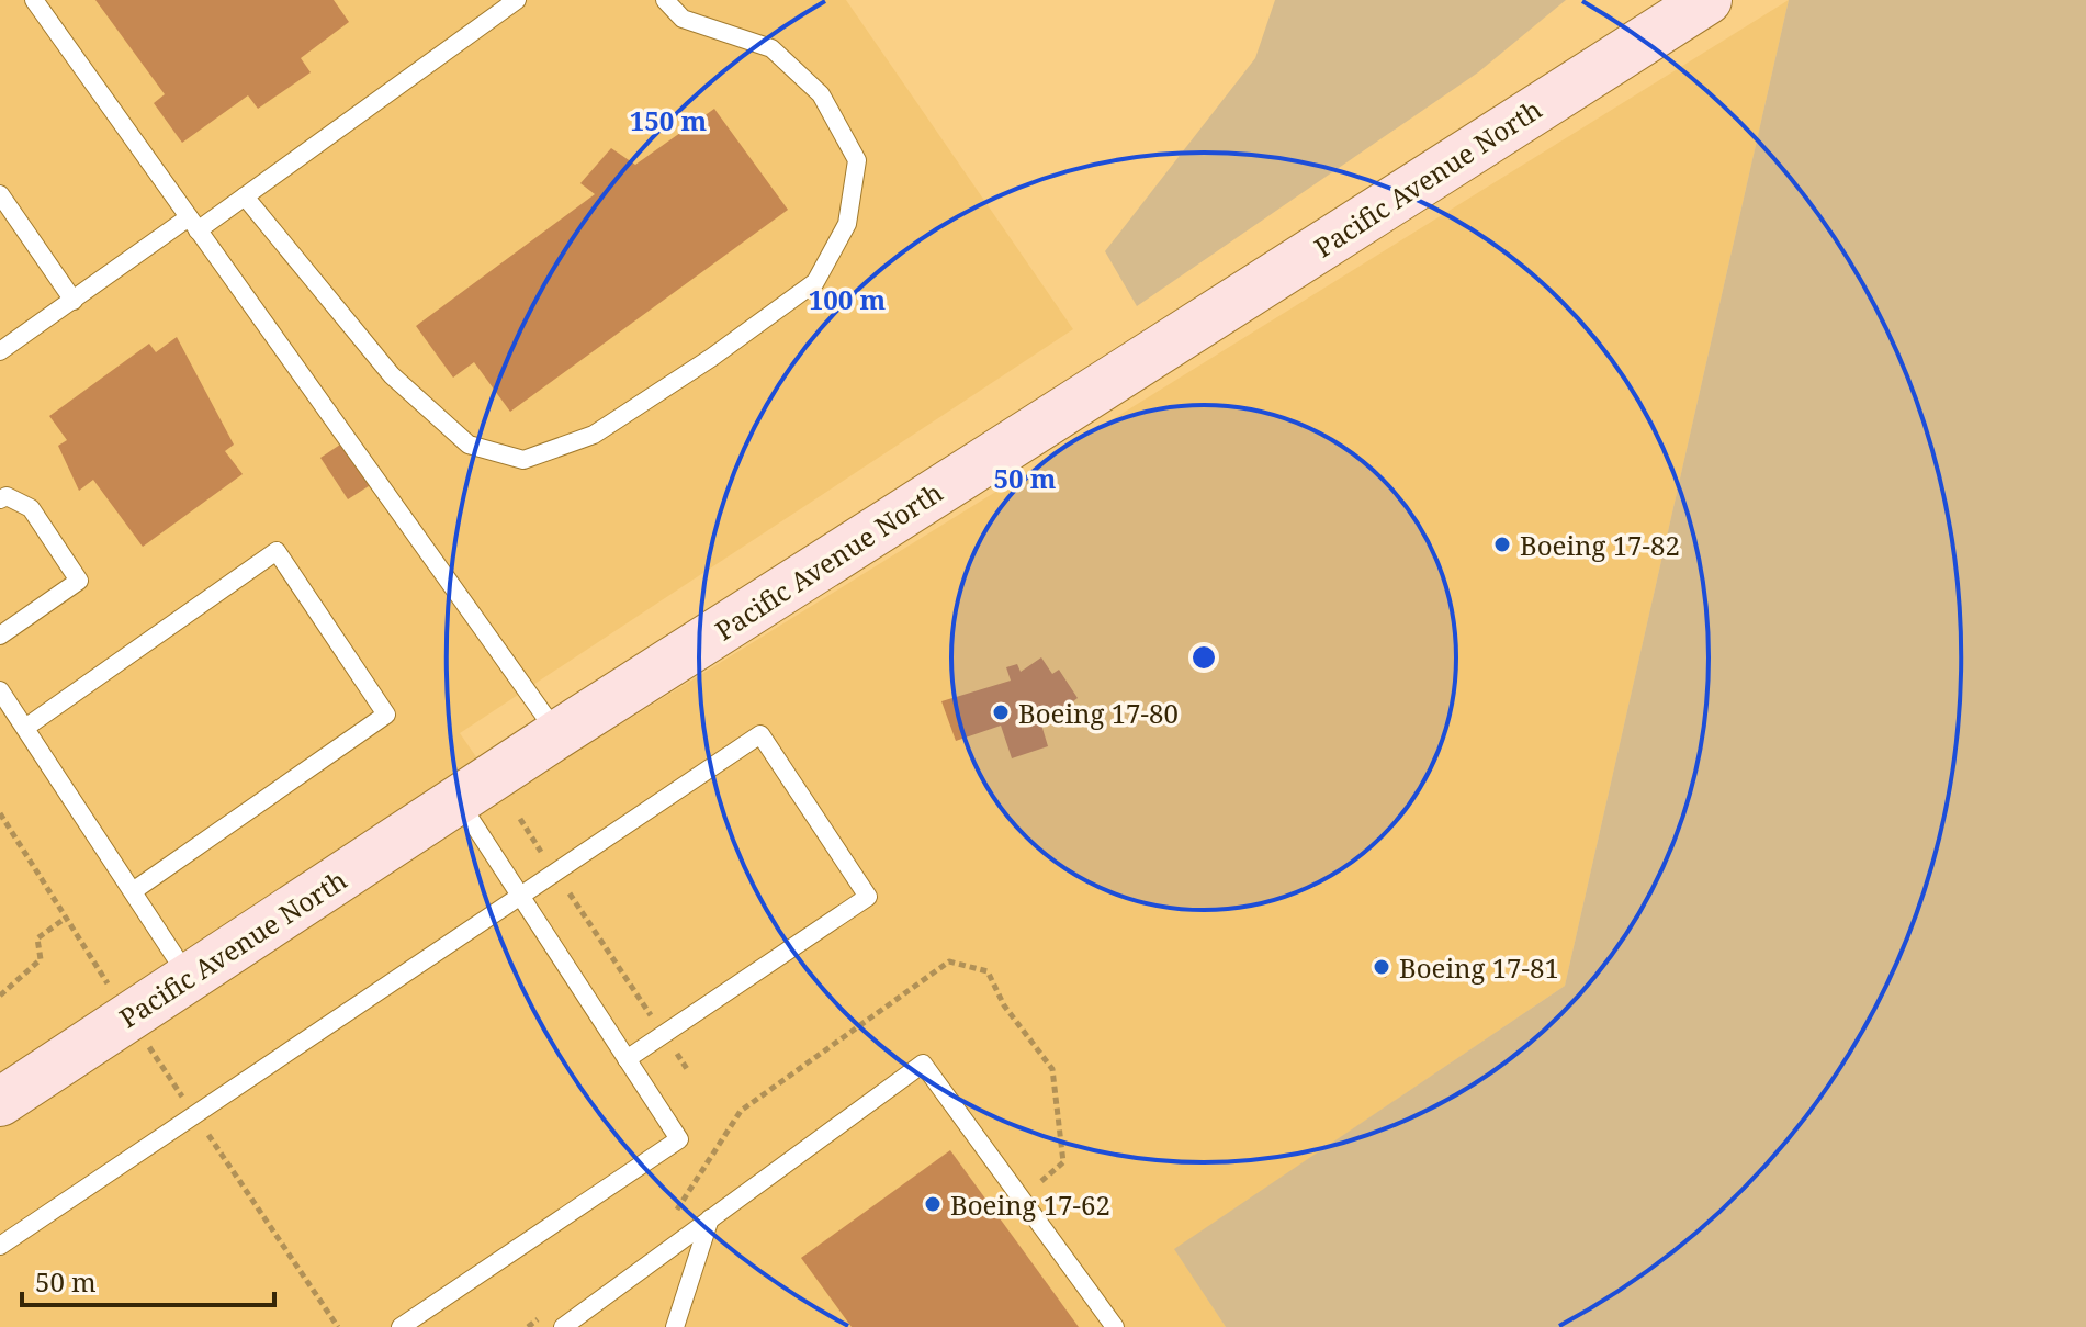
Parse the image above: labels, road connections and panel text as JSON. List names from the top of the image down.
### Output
{
  "streets": {
    "street": ["Pacific Avenue North"]
  },
  "places": [
    "Boeing 17-82",
    "Boeing 17-80",
    "Boeing 17-81",
    "Boeing 17-62"
  ],
  "scale_bar": "50 m",
  "rings": ["150 m", "100 m", "50 m"]
}
